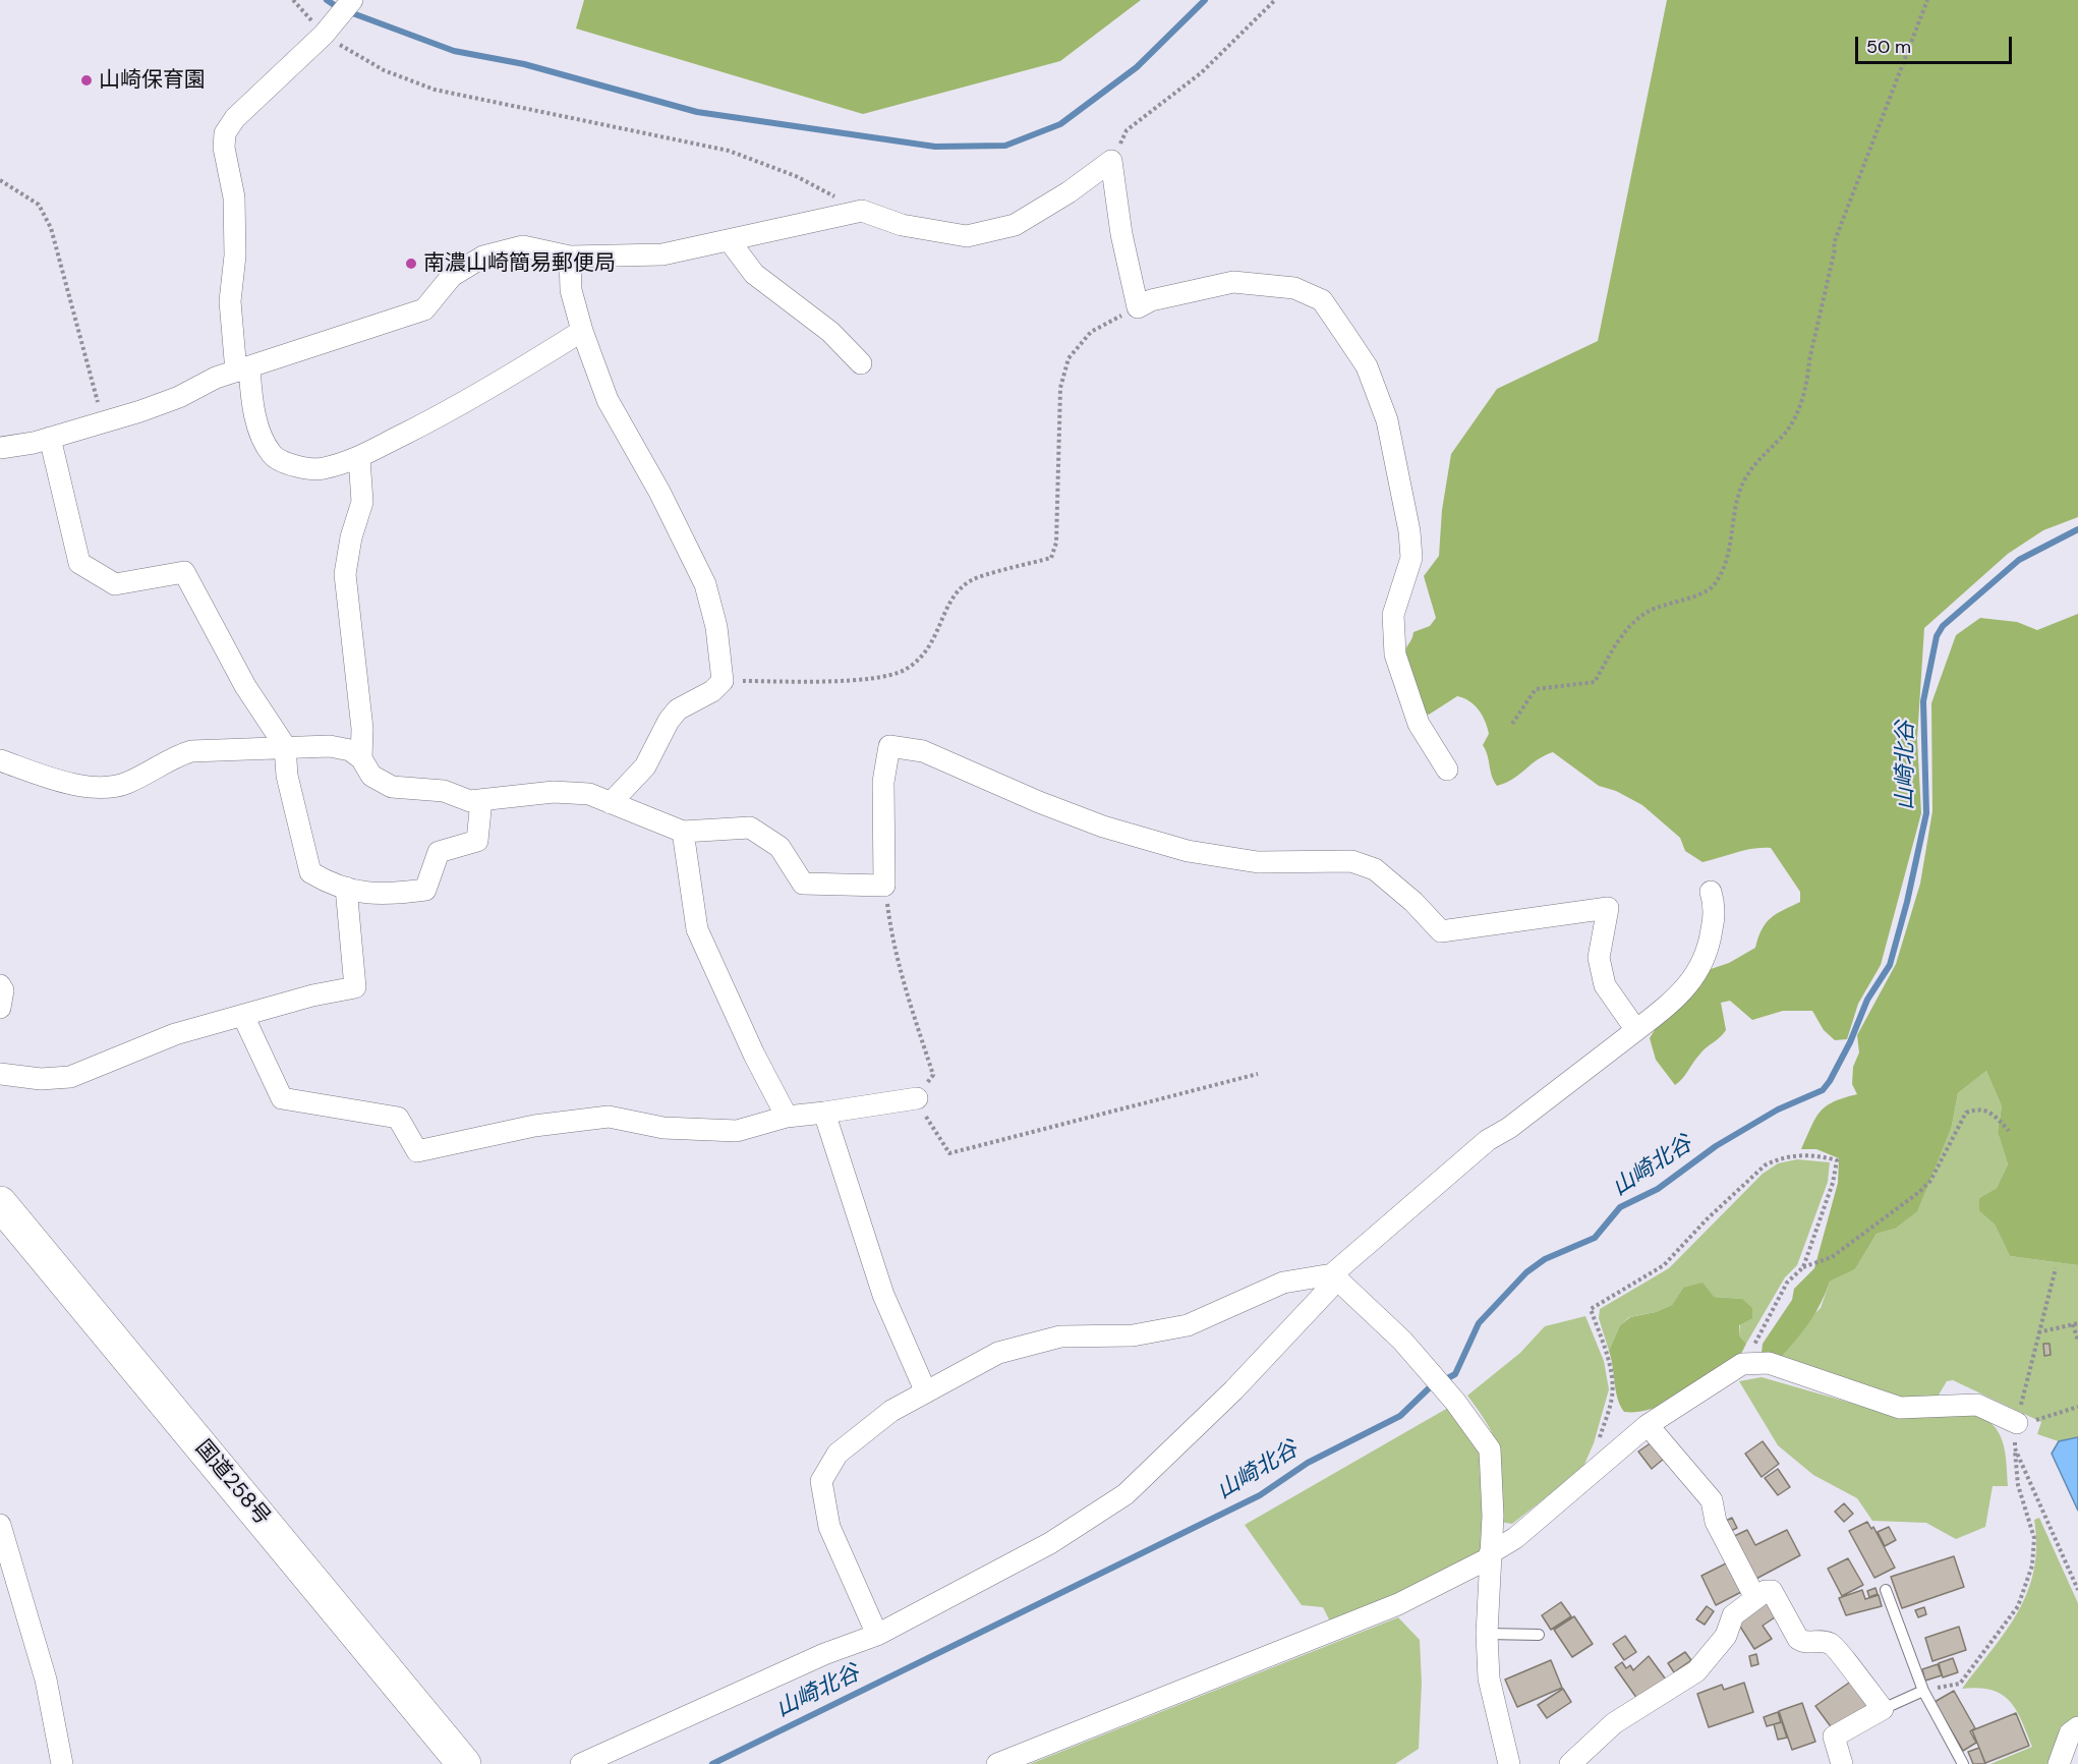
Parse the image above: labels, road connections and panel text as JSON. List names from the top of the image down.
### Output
{
  "streets": {
    "highway": ["国道258号"]
  },
  "water": ["山崎北谷"],
  "places": ["山崎保育園", "南濃山崎簡易郵便局"],
  "scale_bar": "50 m"
}
